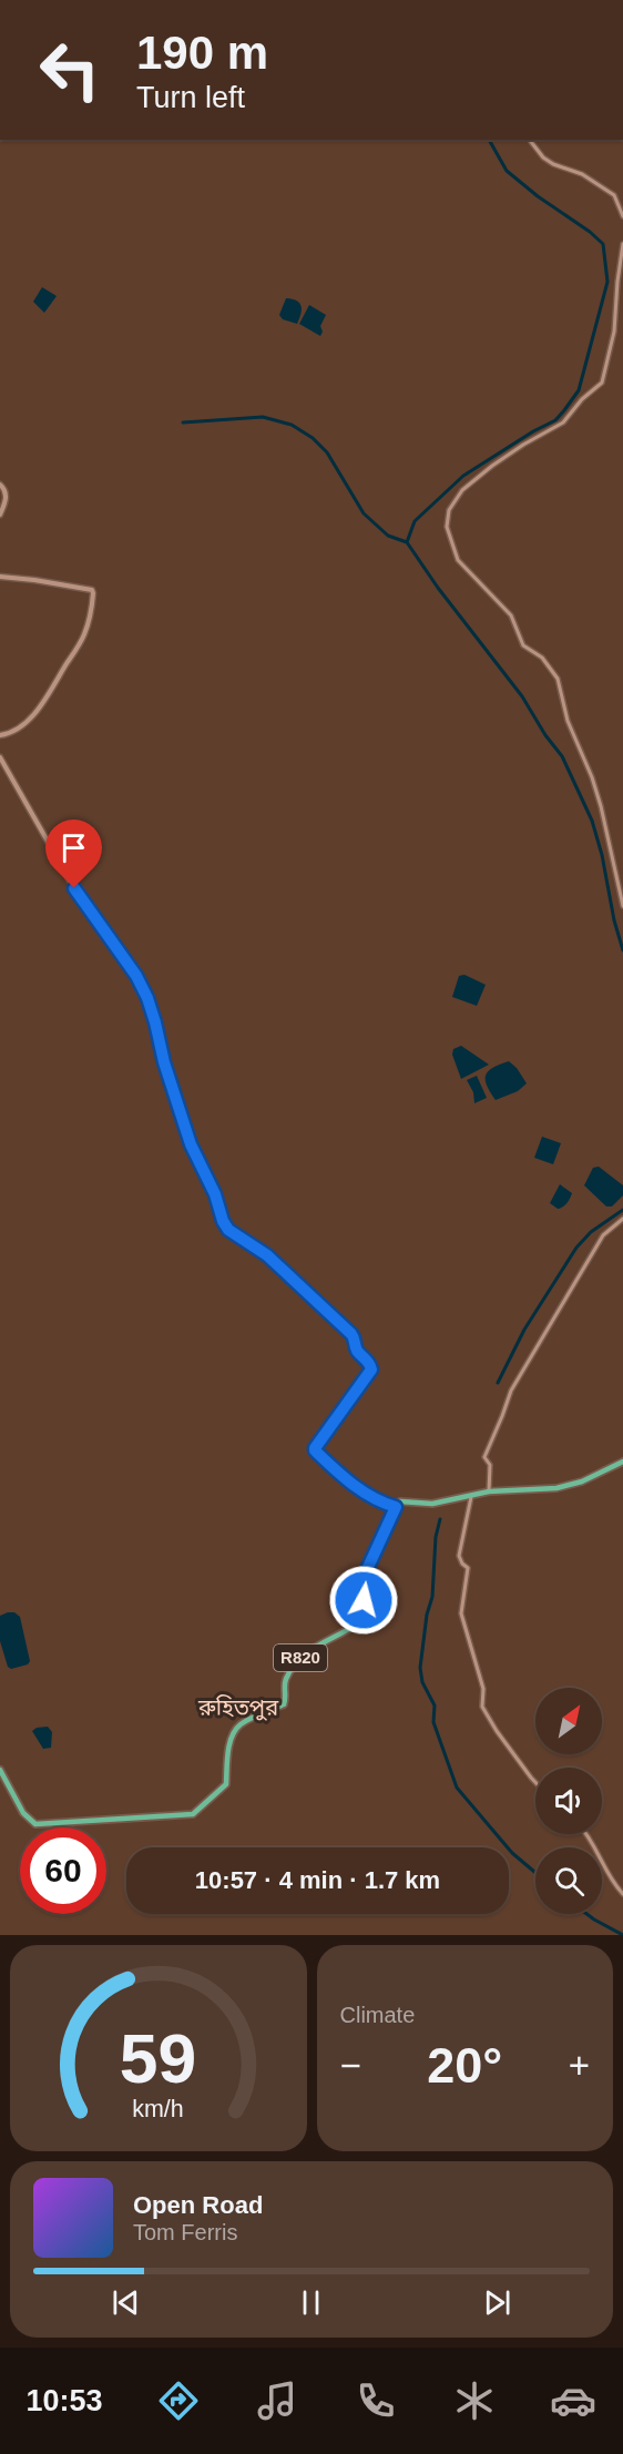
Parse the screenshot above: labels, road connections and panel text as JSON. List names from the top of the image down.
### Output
{
  "streets": {
    "main road": ["R820"]
  },
  "districts": ["রুহিতপুর"],
  "north": "top right",
  "page": {
    "turn": ["190 m", "Turn left"],
    "limit": "60",
    "trip": "10:57 · 4 min · 1.7 km",
    "tile": "Climate",
    "heat": ["−", "20°", "+"],
    "song": ["Open Road", "Tom Ferris"],
    "tabs": "10:53",
    "gauge": ["59", "km/h"]
  }
}
